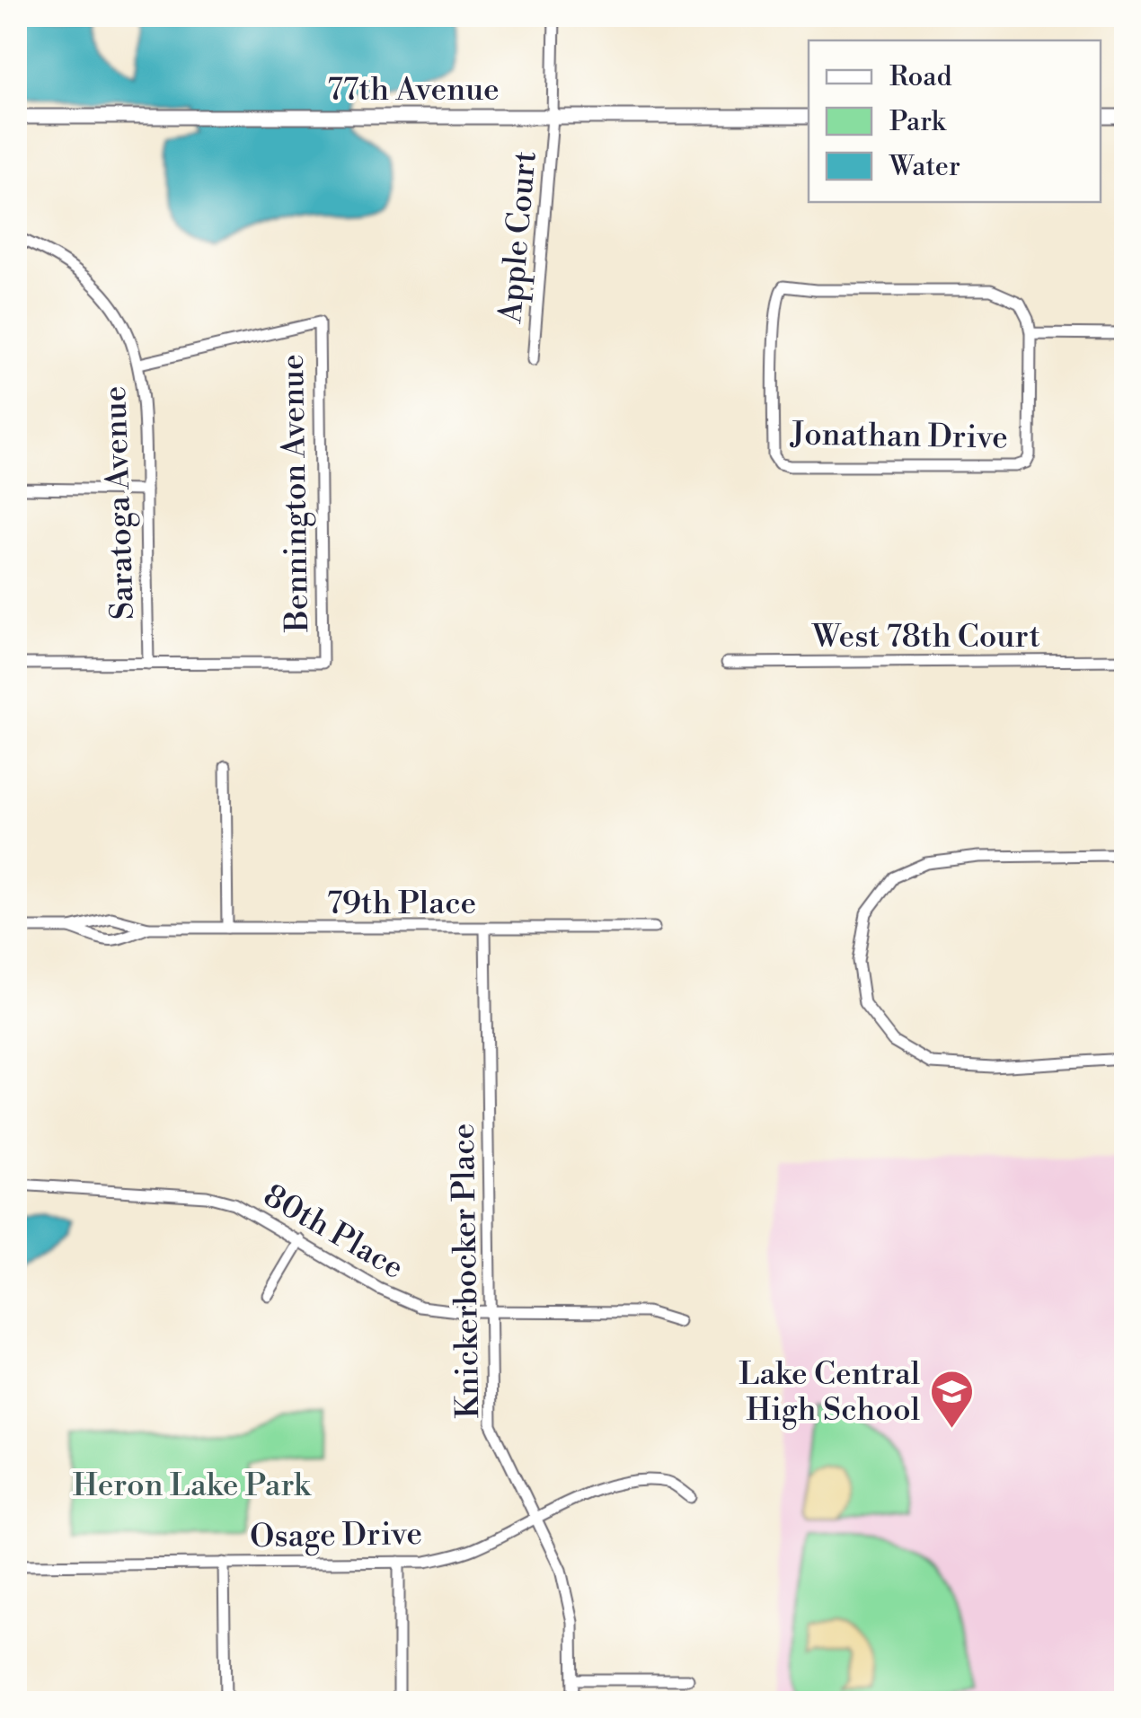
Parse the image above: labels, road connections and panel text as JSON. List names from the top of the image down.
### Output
{
  "streets": {
    "street": [
      "77th Avenue",
      "Apple Court",
      "Jonathan Drive",
      "Bennington Avenue",
      "Saratoga Avenue",
      "West 78th Court",
      "79th Place",
      "80th Place",
      "Knickerbocker Place",
      "Osage Drive"
    ]
  },
  "crossings": [
    ["77th Avenue", "Apple Court"],
    ["Bennington Avenue", "Saratoga Avenue"],
    ["79th Place", "Knickerbocker Place"],
    ["80th Place", "Knickerbocker Place"],
    ["Knickerbocker Place", "Osage Drive"]
  ],
  "parks": ["Heron Lake Park"],
  "places": {
    "school or university": ["Lake Central High School"]
  },
  "legend": ["Road", "Park", "Water"]
}
